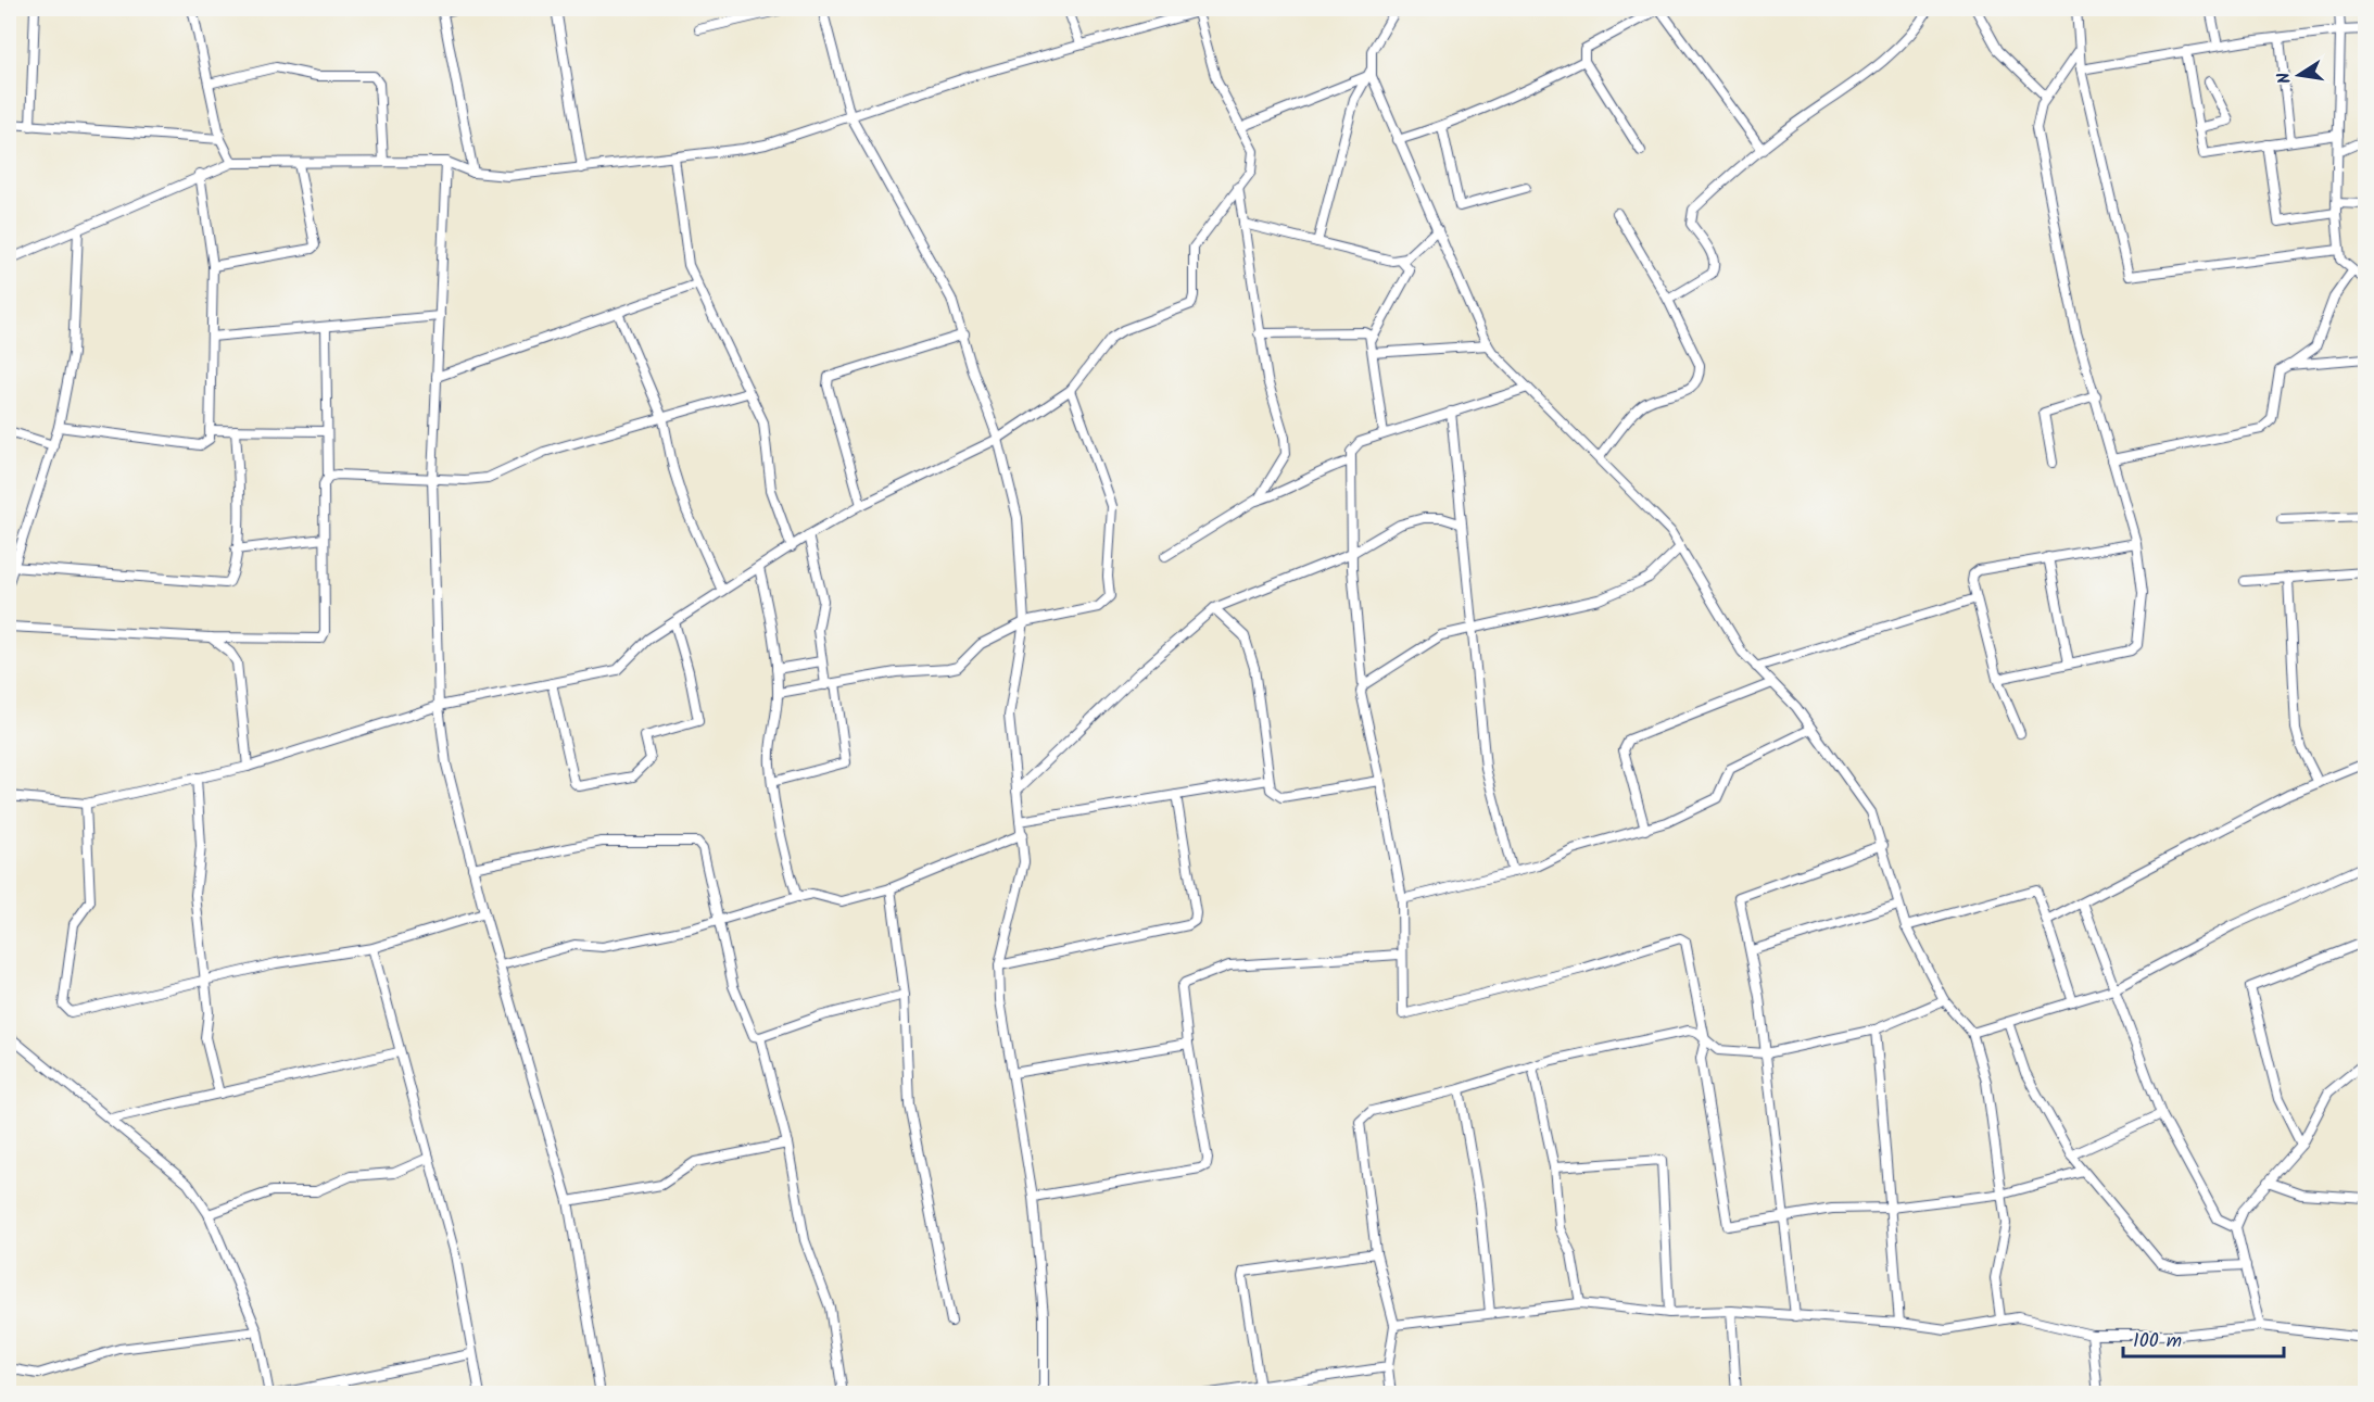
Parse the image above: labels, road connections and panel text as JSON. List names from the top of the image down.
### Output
{
  "scale_bar": "100 m",
  "north": "left"
}
